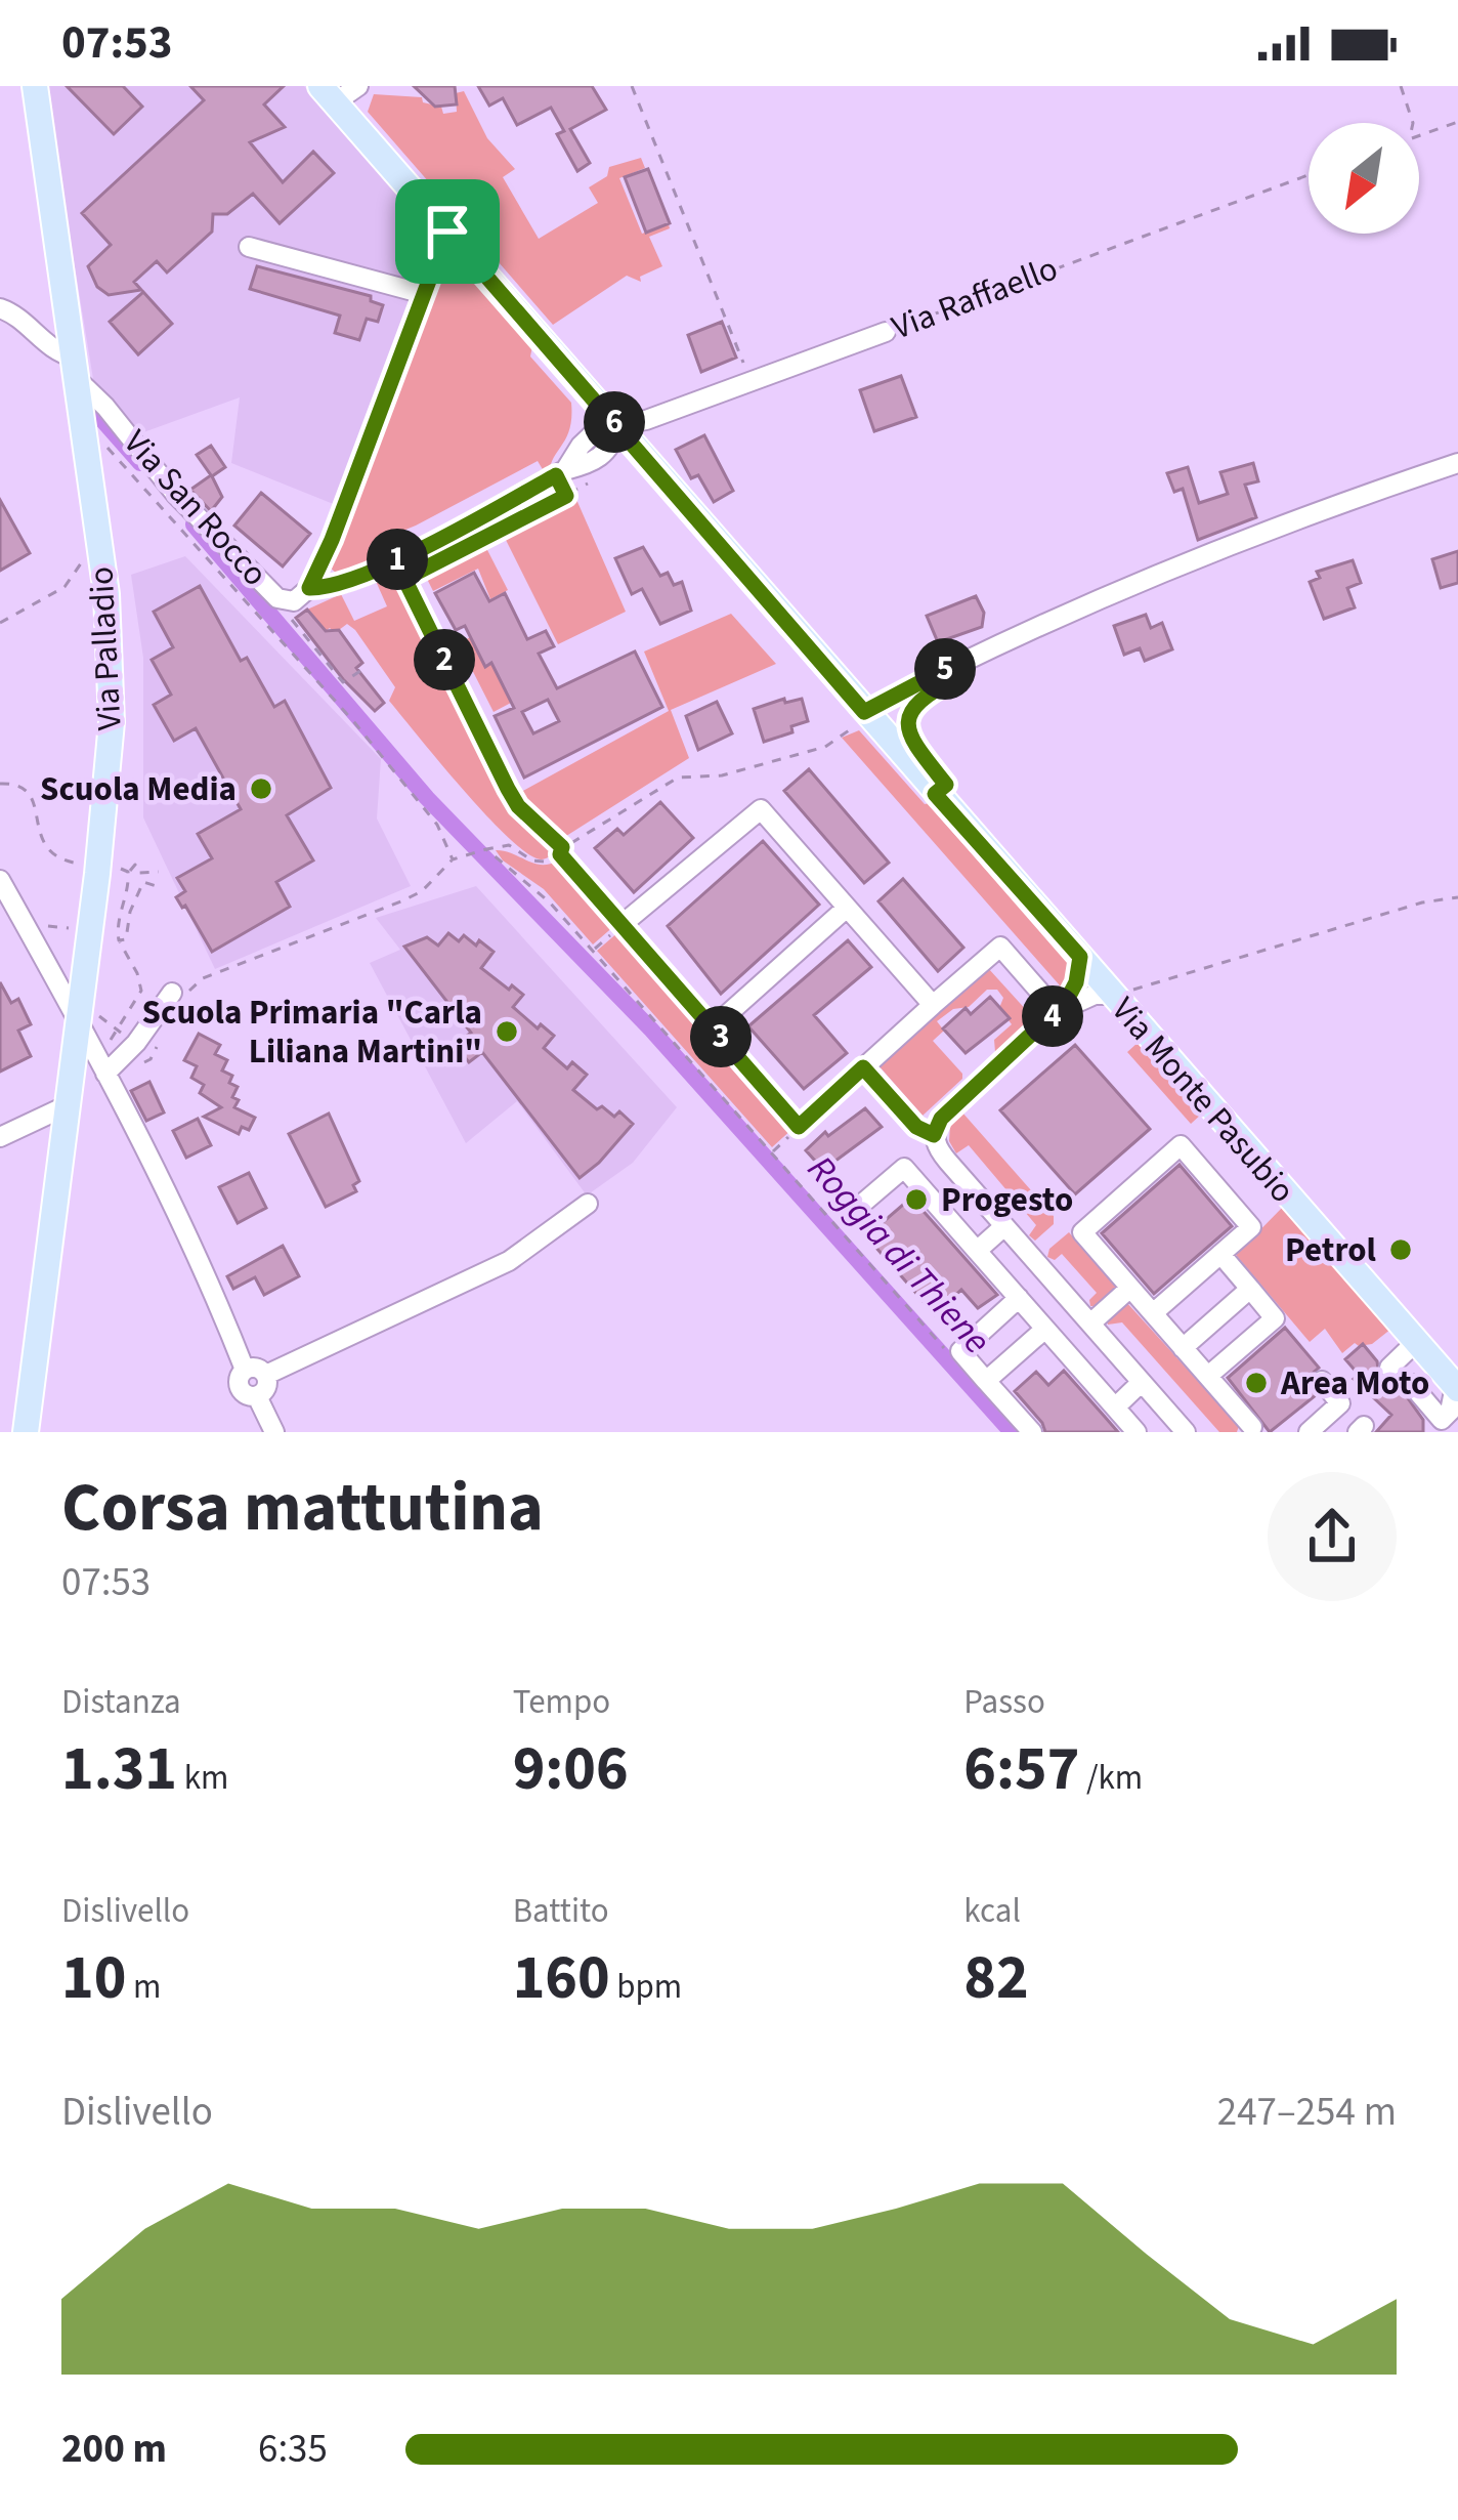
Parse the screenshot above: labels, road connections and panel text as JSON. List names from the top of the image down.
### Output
{
  "streets": {
    "main road": ["Via Palladio", "Via Monte Pasubio"],
    "street": ["Via Raffaello", "Via San Rocco"]
  },
  "crossings": [
    ["Via Raffaello", "Via Monte Pasubio"],
    ["Via San Rocco", "Via Palladio"],
    ["Via San Rocco", "Via Monte Pasubio"]
  ],
  "water": ["Roggia di Thiene"],
  "places": [
    "Scuola Media",
    "Scuola Primaria \"Carla Liliana Martini\"",
    "Progesto",
    "Petrol",
    "Area Moto"
  ],
  "north": "bottom left",
  "page": {
    "status": "07:53",
    "pins": [
      "6",
      "1",
      "2",
      "5",
      "4",
      "3"
    ],
    "heading": ["Corsa mattutina", "07:53"],
    "stats": [
      ["Distanza", "1.31 km"],
      ["Tempo", "9:06"],
      ["Passo", "6:57 /km"],
      ["Dislivello", "10 m"],
      ["Battito", "160 bpm"],
      ["kcal", "82"]
    ],
    "chart": ["Dislivello", "247–254 m"],
    "list": [
      {
        "name": "200 m",
        "note": "6:35"
      }
    ]
  }
}
